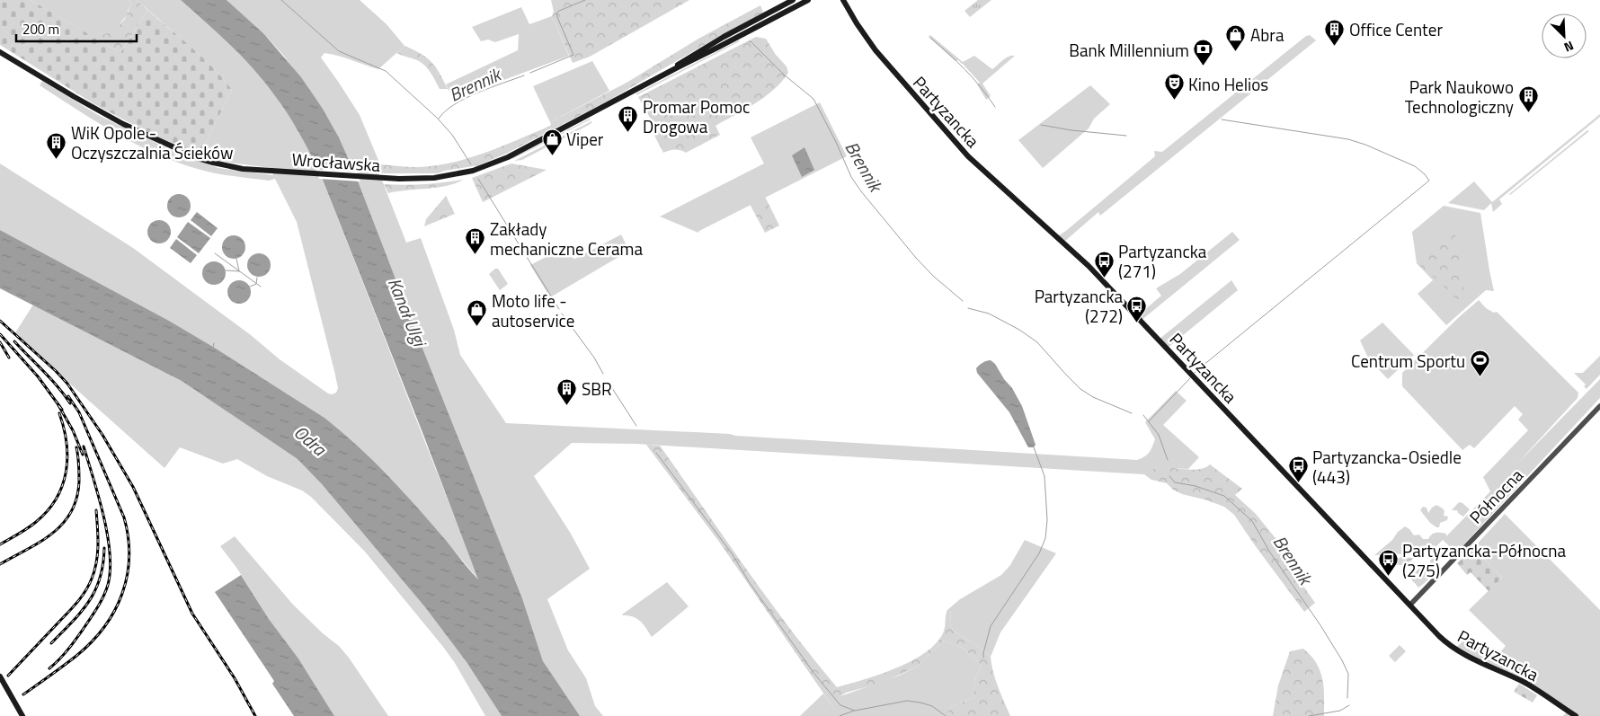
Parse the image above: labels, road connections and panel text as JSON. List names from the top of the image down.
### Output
{
  "streets": {
    "main road": ["Partyzancka", "Wrocławska"],
    "street": ["Północna"]
  },
  "crossings": [
    ["Partyzancka", "Północna"]
  ],
  "water": ["Brennik", "Kanał Ulgi", "Odra"],
  "places": {
    "building": [
      "Office Center",
      "Park Naukowo Technologiczny",
      "Promar Pomoc Drogowa",
      "WiK Opole - Oczyszczalnia Ścieków",
      "Zakłady mechaniczne Cerama",
      "SBR"
    ],
    "shop": ["Abra", "Viper", "Moto life - autoservice"],
    "bank": ["Bank Millennium"],
    "theatre": ["Kino Helios"],
    "bus stop": [
      "Partyzancka (271)",
      "Partyzancka (272)",
      "Partyzancka-Osiedle (443)",
      "Partyzancka-Północna (275)"
    ],
    "sports": ["Centrum Sportu"]
  },
  "scale_bar": "200 m",
  "north": "bottom right"
}
